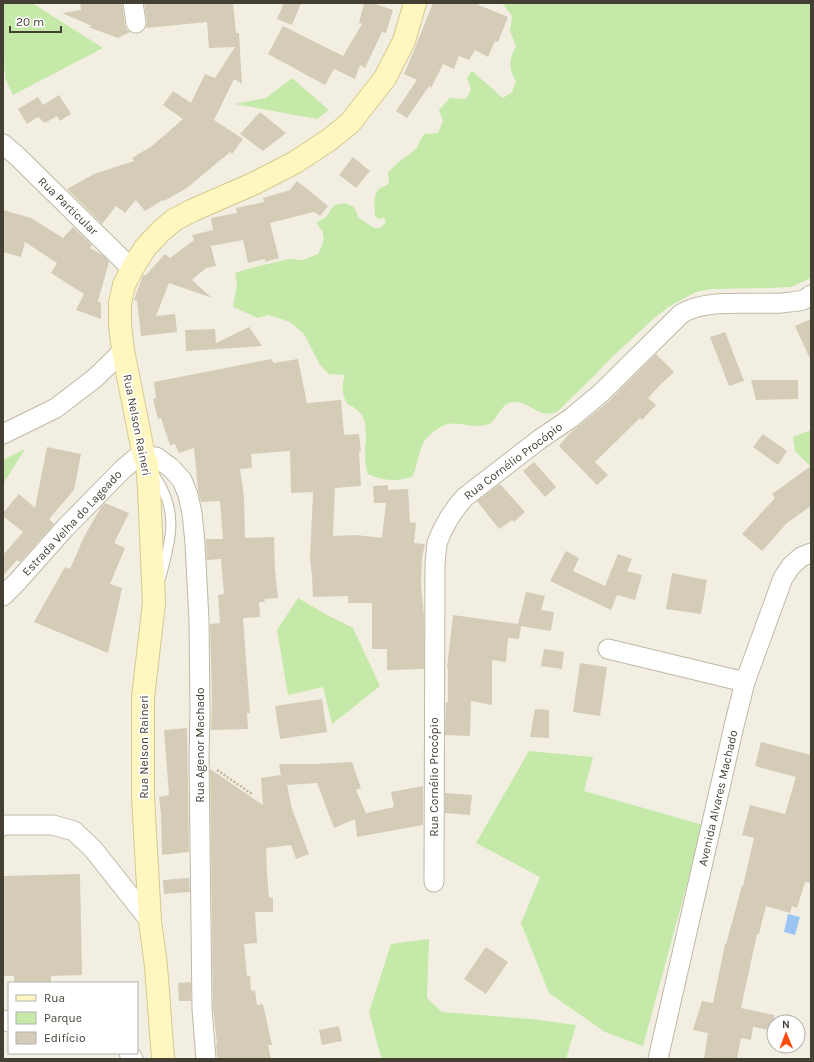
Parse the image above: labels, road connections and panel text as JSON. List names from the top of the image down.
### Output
{
  "streets": {
    "main road": ["Rua Nelson Raineri"],
    "street": [
      "Rua Particular",
      "Rua Cornélio Procópio",
      "Estrada Velha do Lageado",
      "Rua Agenor Machado",
      "Avenida Alvares Machado"
    ]
  },
  "crossings": [
    ["Rua Particular", "Rua Nelson Raineri"],
    ["Rua Nelson Raineri", "Estrada Velha do Lageado"],
    ["Rua Nelson Raineri", "Rua Agenor Machado"],
    ["Estrada Velha do Lageado", "Rua Agenor Machado"]
  ],
  "legend": ["Rua", "Parque", "Edifício"],
  "scale_bar": "20 m",
  "north": "top"
}
